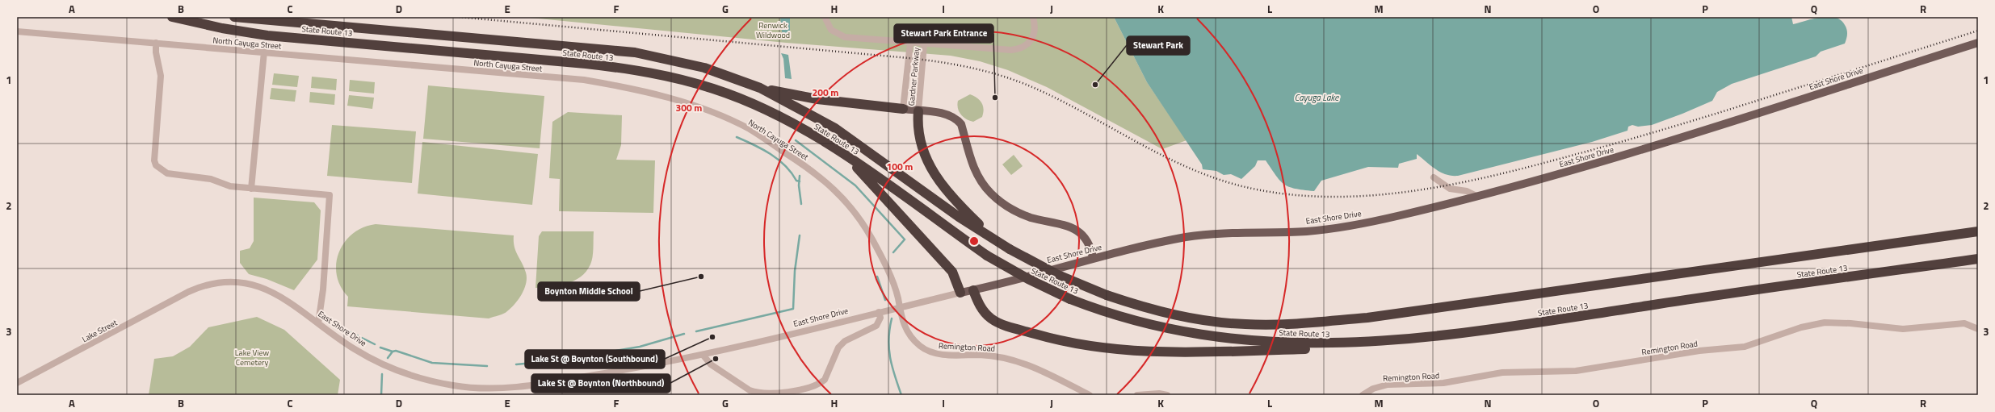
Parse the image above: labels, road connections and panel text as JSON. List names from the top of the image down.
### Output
{
  "streets": {
    "highway": ["State Route 13"],
    "main road": ["East Shore Drive"],
    "street": [
      "North Cayuga Street",
      "Gardner Parkway",
      "Lake Street",
      "Remington Road"
    ]
  },
  "crossings": [
    ["North Cayuga Street", "East Shore Drive"],
    ["North Cayuga Street", "Remington Road"],
    ["East Shore Drive", "Lake Street"],
    ["East Shore Drive", "Remington Road"]
  ],
  "water": ["Cayuga Lake"],
  "parks": ["Renwick Wildwood", "Lake View Cemetery"],
  "places": [
    "Stewart Park",
    "Stewart Park Entrance",
    "Boynton Middle School",
    "Lake St @ Boynton (Southbound)",
    "Lake St @ Boynton (Northbound)"
  ],
  "grid": {
    "columns": [
      "A",
      "B",
      "C",
      "D",
      "E",
      "F",
      "G",
      "H",
      "I",
      "J",
      "K",
      "L",
      "M",
      "N",
      "O",
      "P",
      "Q",
      "R"
    ],
    "rows": ["1", "2", "3"]
  },
  "rings": ["200 m", "300 m", "100 m"]
}
